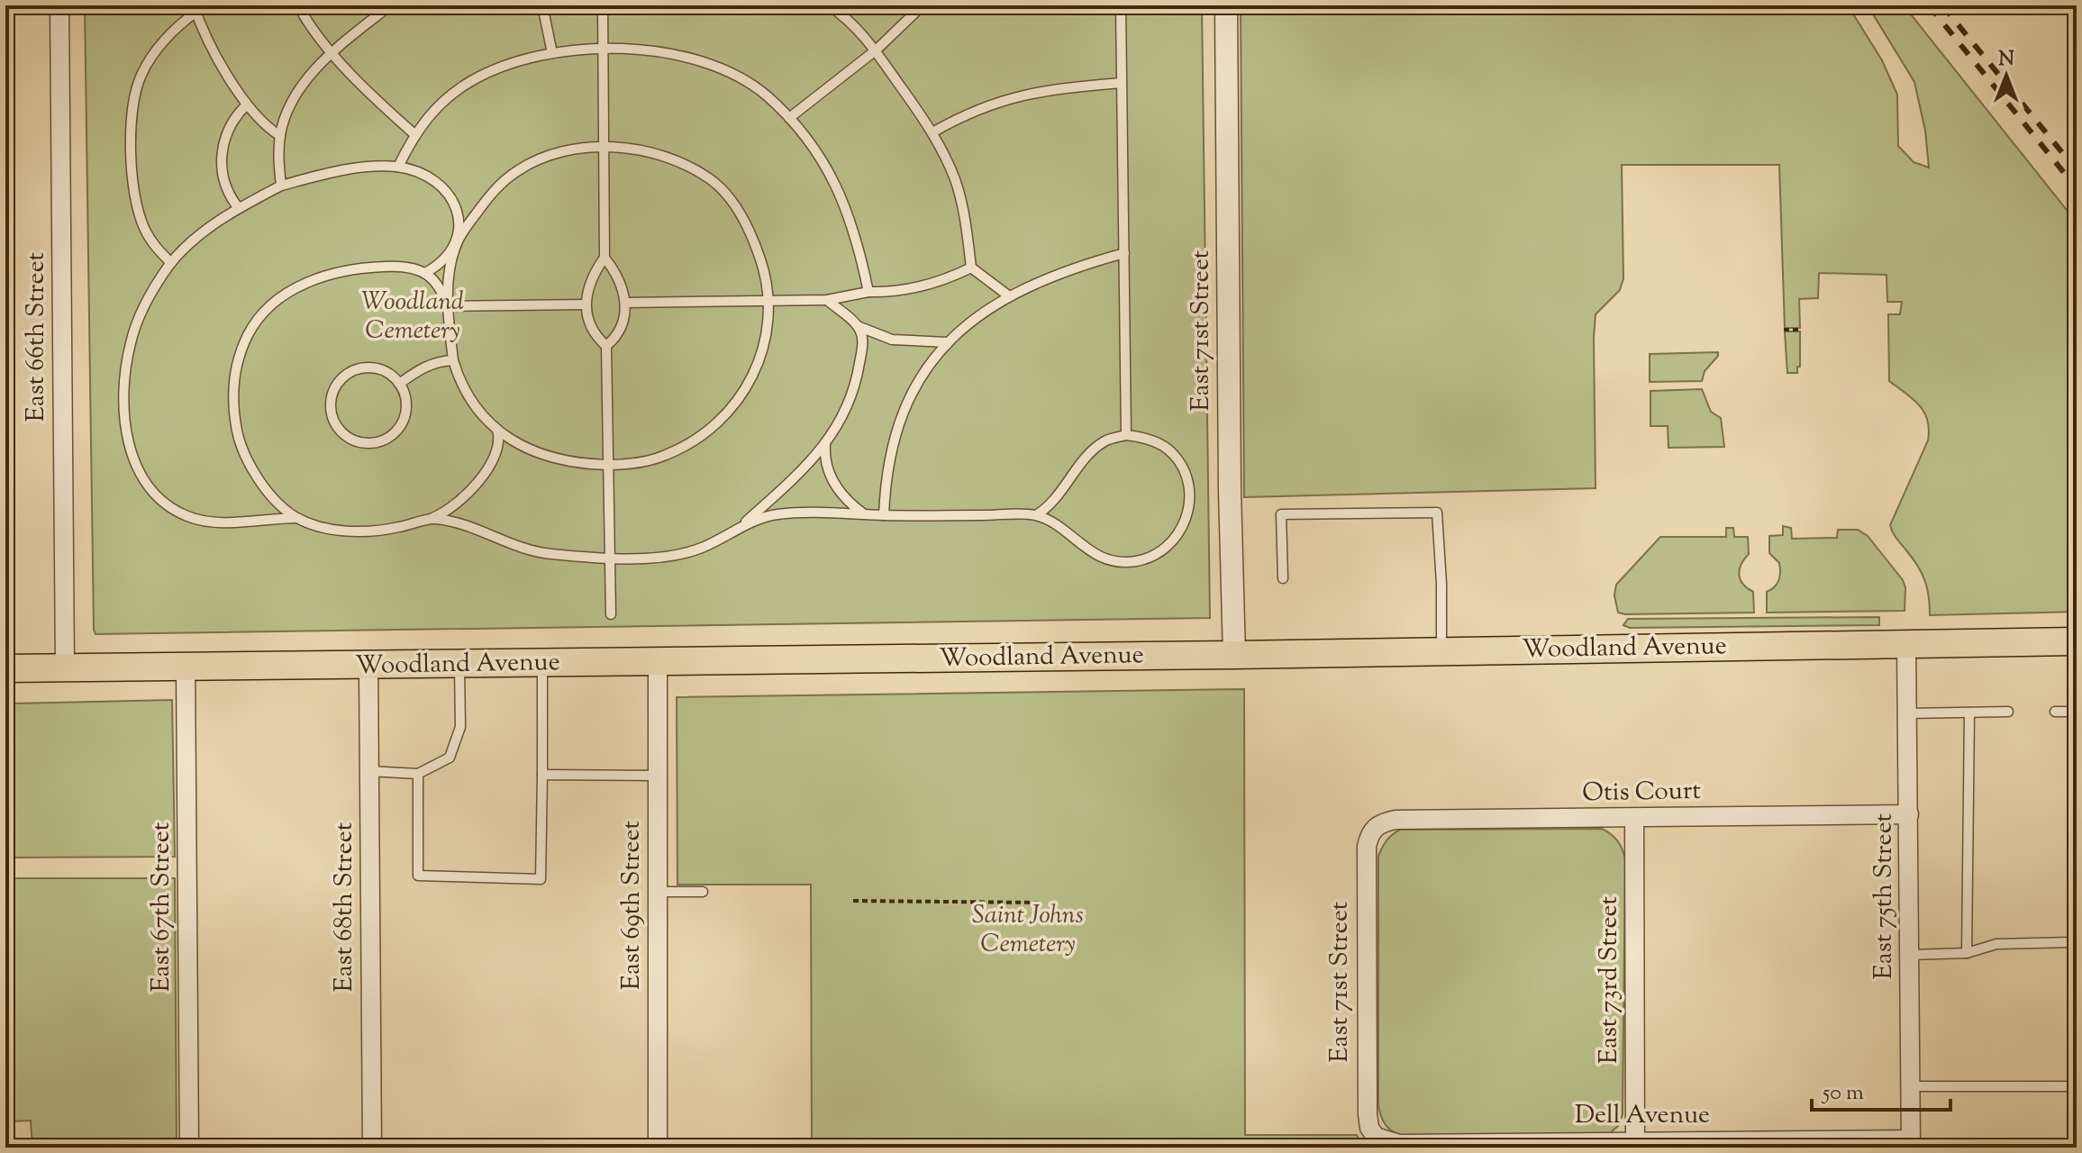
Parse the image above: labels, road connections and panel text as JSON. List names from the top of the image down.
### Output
{
  "streets": {
    "main road": ["Woodland Avenue"],
    "street": [
      "East 71st Street",
      "East 66th Street",
      "Otis Court",
      "East 75th Street",
      "East 69th Street",
      "East 67th Street",
      "East 68th Street",
      "East 73rd Street",
      "Dell Avenue"
    ]
  },
  "crossings": [
    ["East 71st Street", "Woodland Avenue"],
    ["East 71st Street", "Otis Court"],
    ["East 71st Street", "Dell Avenue"],
    ["East 66th Street", "Woodland Avenue"],
    ["Woodland Avenue", "East 75th Street"],
    ["Woodland Avenue", "East 69th Street"],
    ["Woodland Avenue", "East 67th Street"],
    ["Woodland Avenue", "East 68th Street"],
    ["Otis Court", "East 75th Street"],
    ["Otis Court", "East 73rd Street"],
    ["East 75th Street", "Dell Avenue"],
    ["East 73rd Street", "Dell Avenue"]
  ],
  "parks": ["Woodland Cemetery", "Saint Johns Cemetery"],
  "scale_bar": "50 m",
  "north": "top"
}
